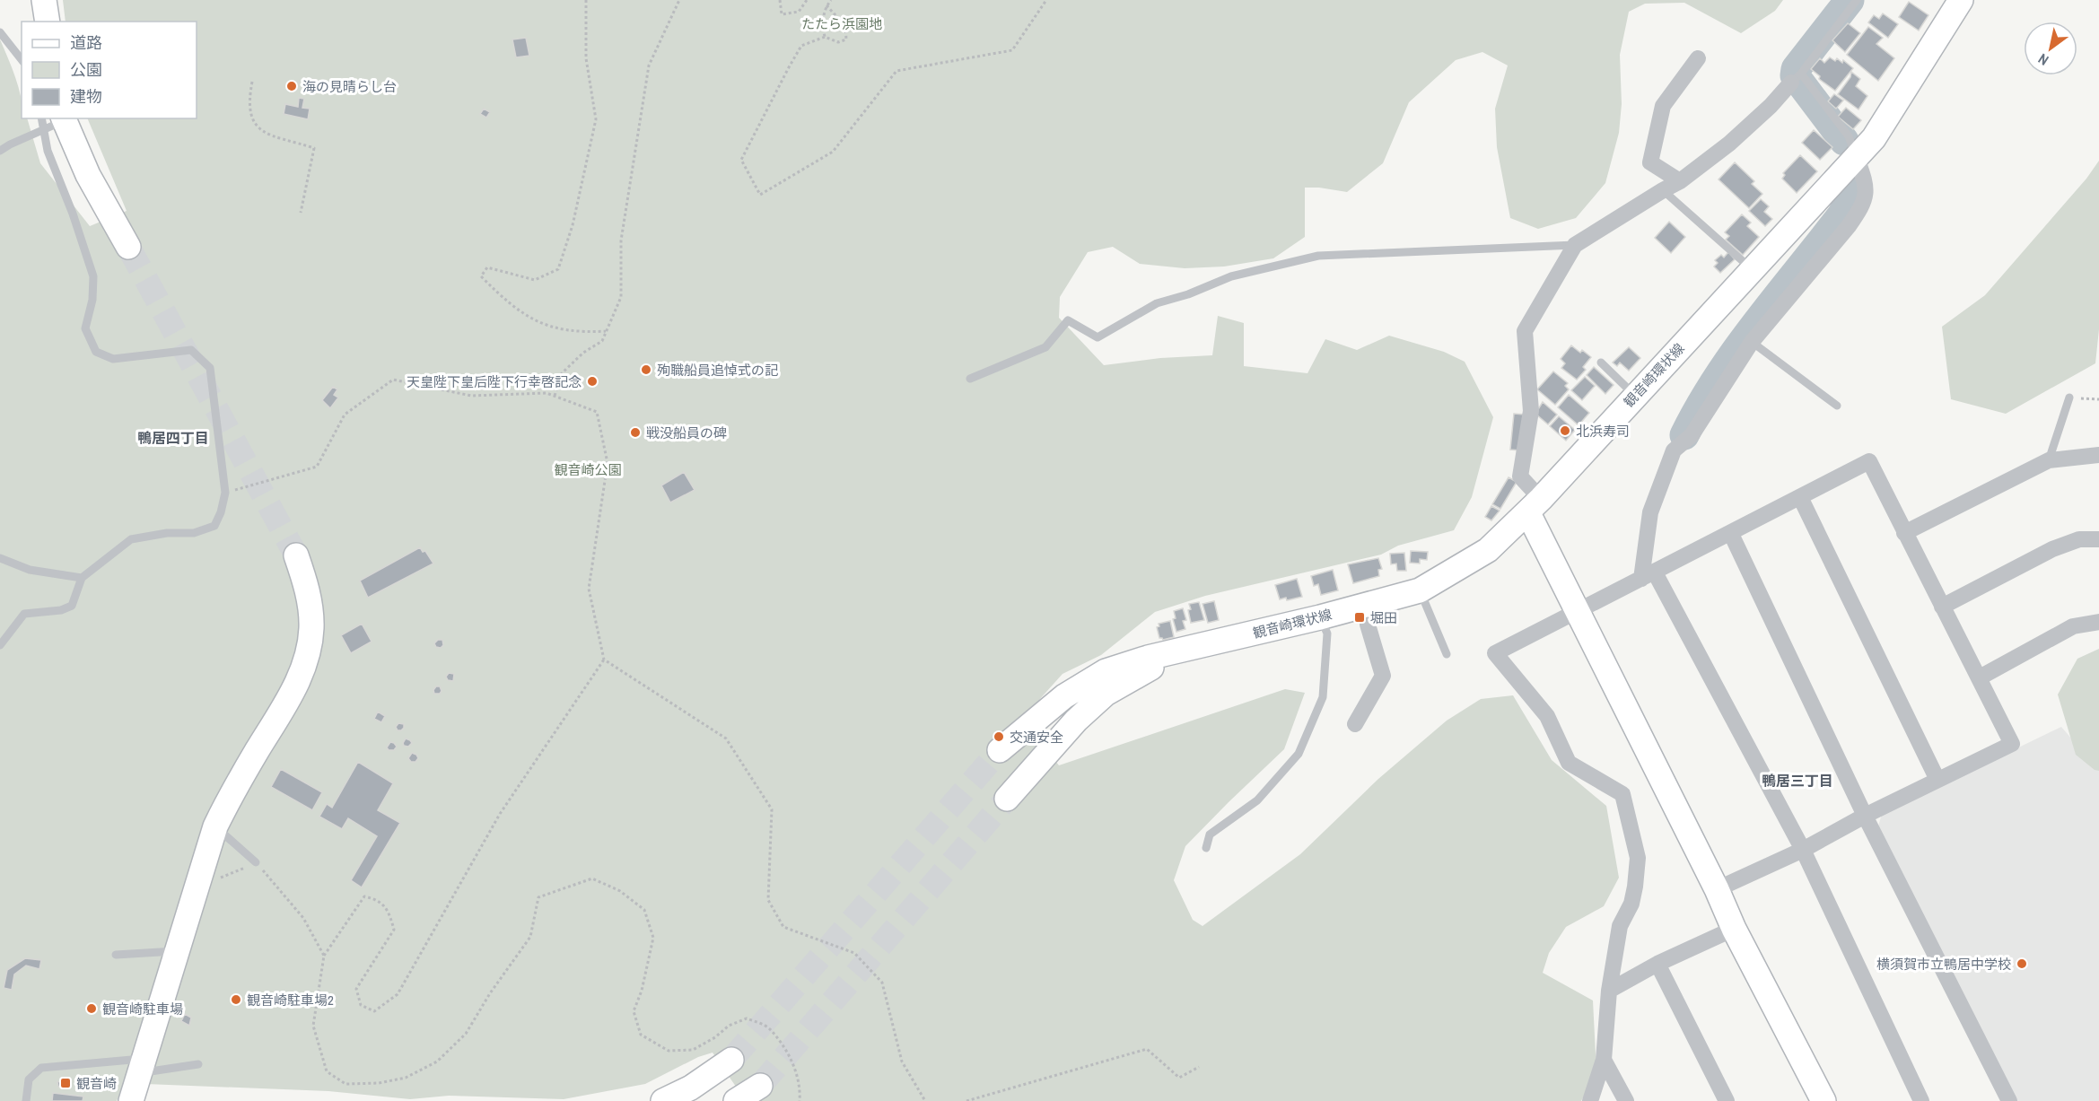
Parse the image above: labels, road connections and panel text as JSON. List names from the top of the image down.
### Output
{
  "streets": {
    "main road": ["観音崎環状線"]
  },
  "districts": ["鴨居四丁目", "鴨居三丁目"],
  "parks": ["たたら浜園地", "観音崎公園"],
  "places": {
    "other": [
      "海の見晴らし台",
      "殉職船員追悼式の記",
      "天皇陛下皇后陛下行幸啓記念",
      "北浜寿司",
      "戦没船員の碑",
      "交通安全",
      "横須賀市立鴨居中学校",
      "観音崎駐車場2",
      "観音崎駐車場"
    ],
    "transit": ["堀田", "観音崎"]
  },
  "legend": ["道路", "公園", "建物"],
  "north": "bottom left"
}
